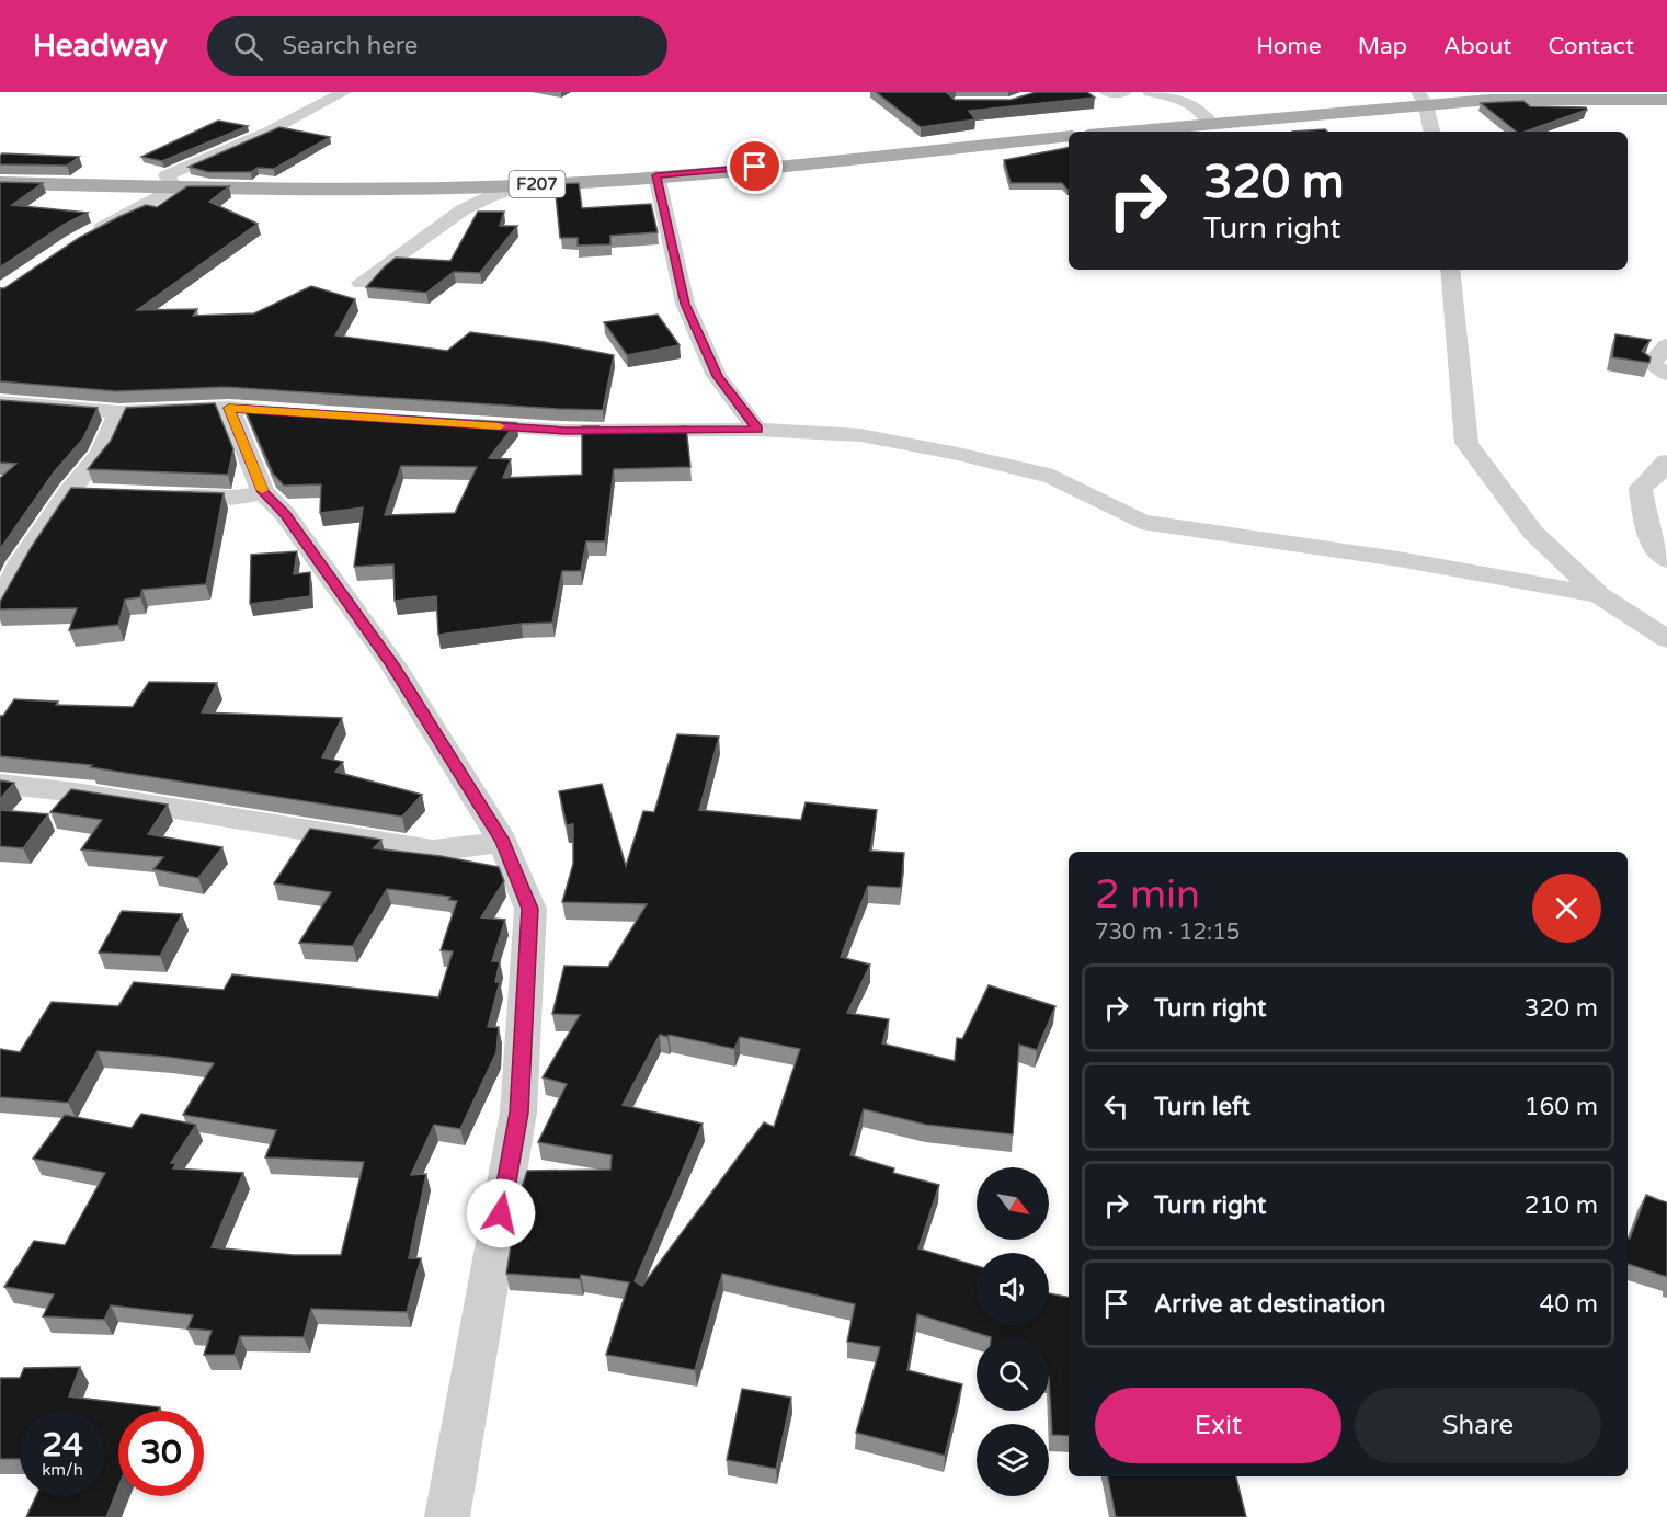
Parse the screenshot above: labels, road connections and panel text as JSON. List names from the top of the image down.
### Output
{
  "streets": {
    "main road": ["F207"]
  },
  "north": "bottom right",
  "page": {
    "header": "Headway",
    "search": "Search here",
    "nav": [
      "Home",
      "Map",
      "About",
      "Contact"
    ],
    "turn": ["320 m", "Turn right"],
    "heading": ["2 min", "730 m · 12:15"],
    "list": [
      {
        "name": "Turn right",
        "value": "320 m"
      },
      {
        "name": "Turn left",
        "value": "160 m"
      },
      {
        "name": "Turn right",
        "value": "210 m"
      },
      {
        "name": "Arrive at destination",
        "value": "40 m"
      }
    ],
    "buttons": ["Exit", "Share"],
    "speed": "24 km/h",
    "limit": "30"
  }
}
